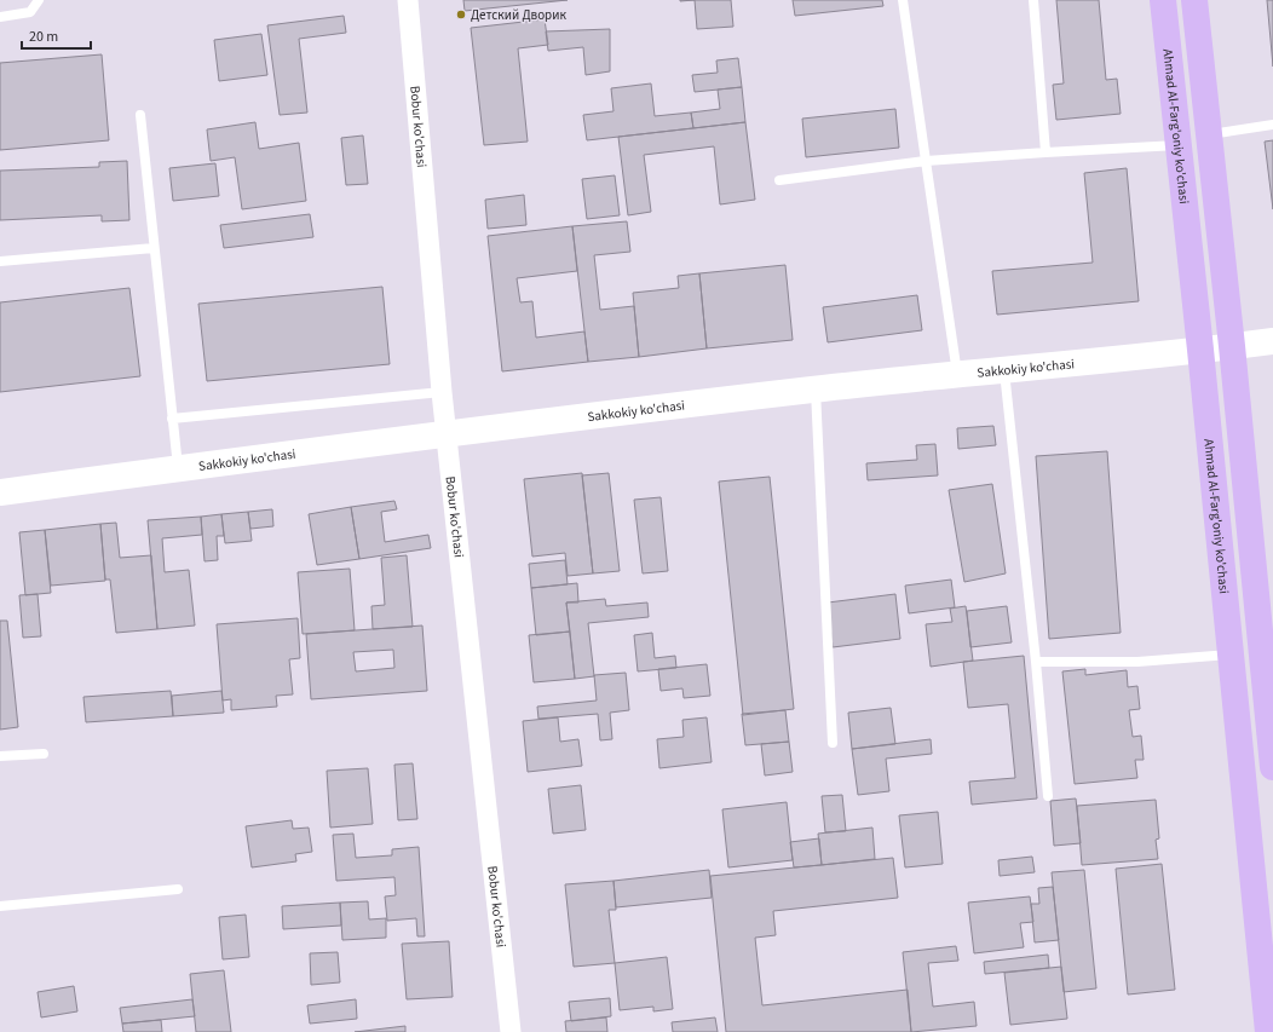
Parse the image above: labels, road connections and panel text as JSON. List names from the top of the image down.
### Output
{
  "streets": {
    "main road": ["Ahmad Al-Farg'oniy ko'chasi"],
    "street": ["Bobur ko'chasi", "Sakkokiy ko'chasi"]
  },
  "crossings": [
    ["Bobur ko'chasi", "Sakkokiy ko'chasi"],
    ["Ahmad Al-Farg'oniy ko'chasi", "Sakkokiy ko'chasi"]
  ],
  "places": ["Детский Дворик"],
  "scale_bar": "20 m"
}
